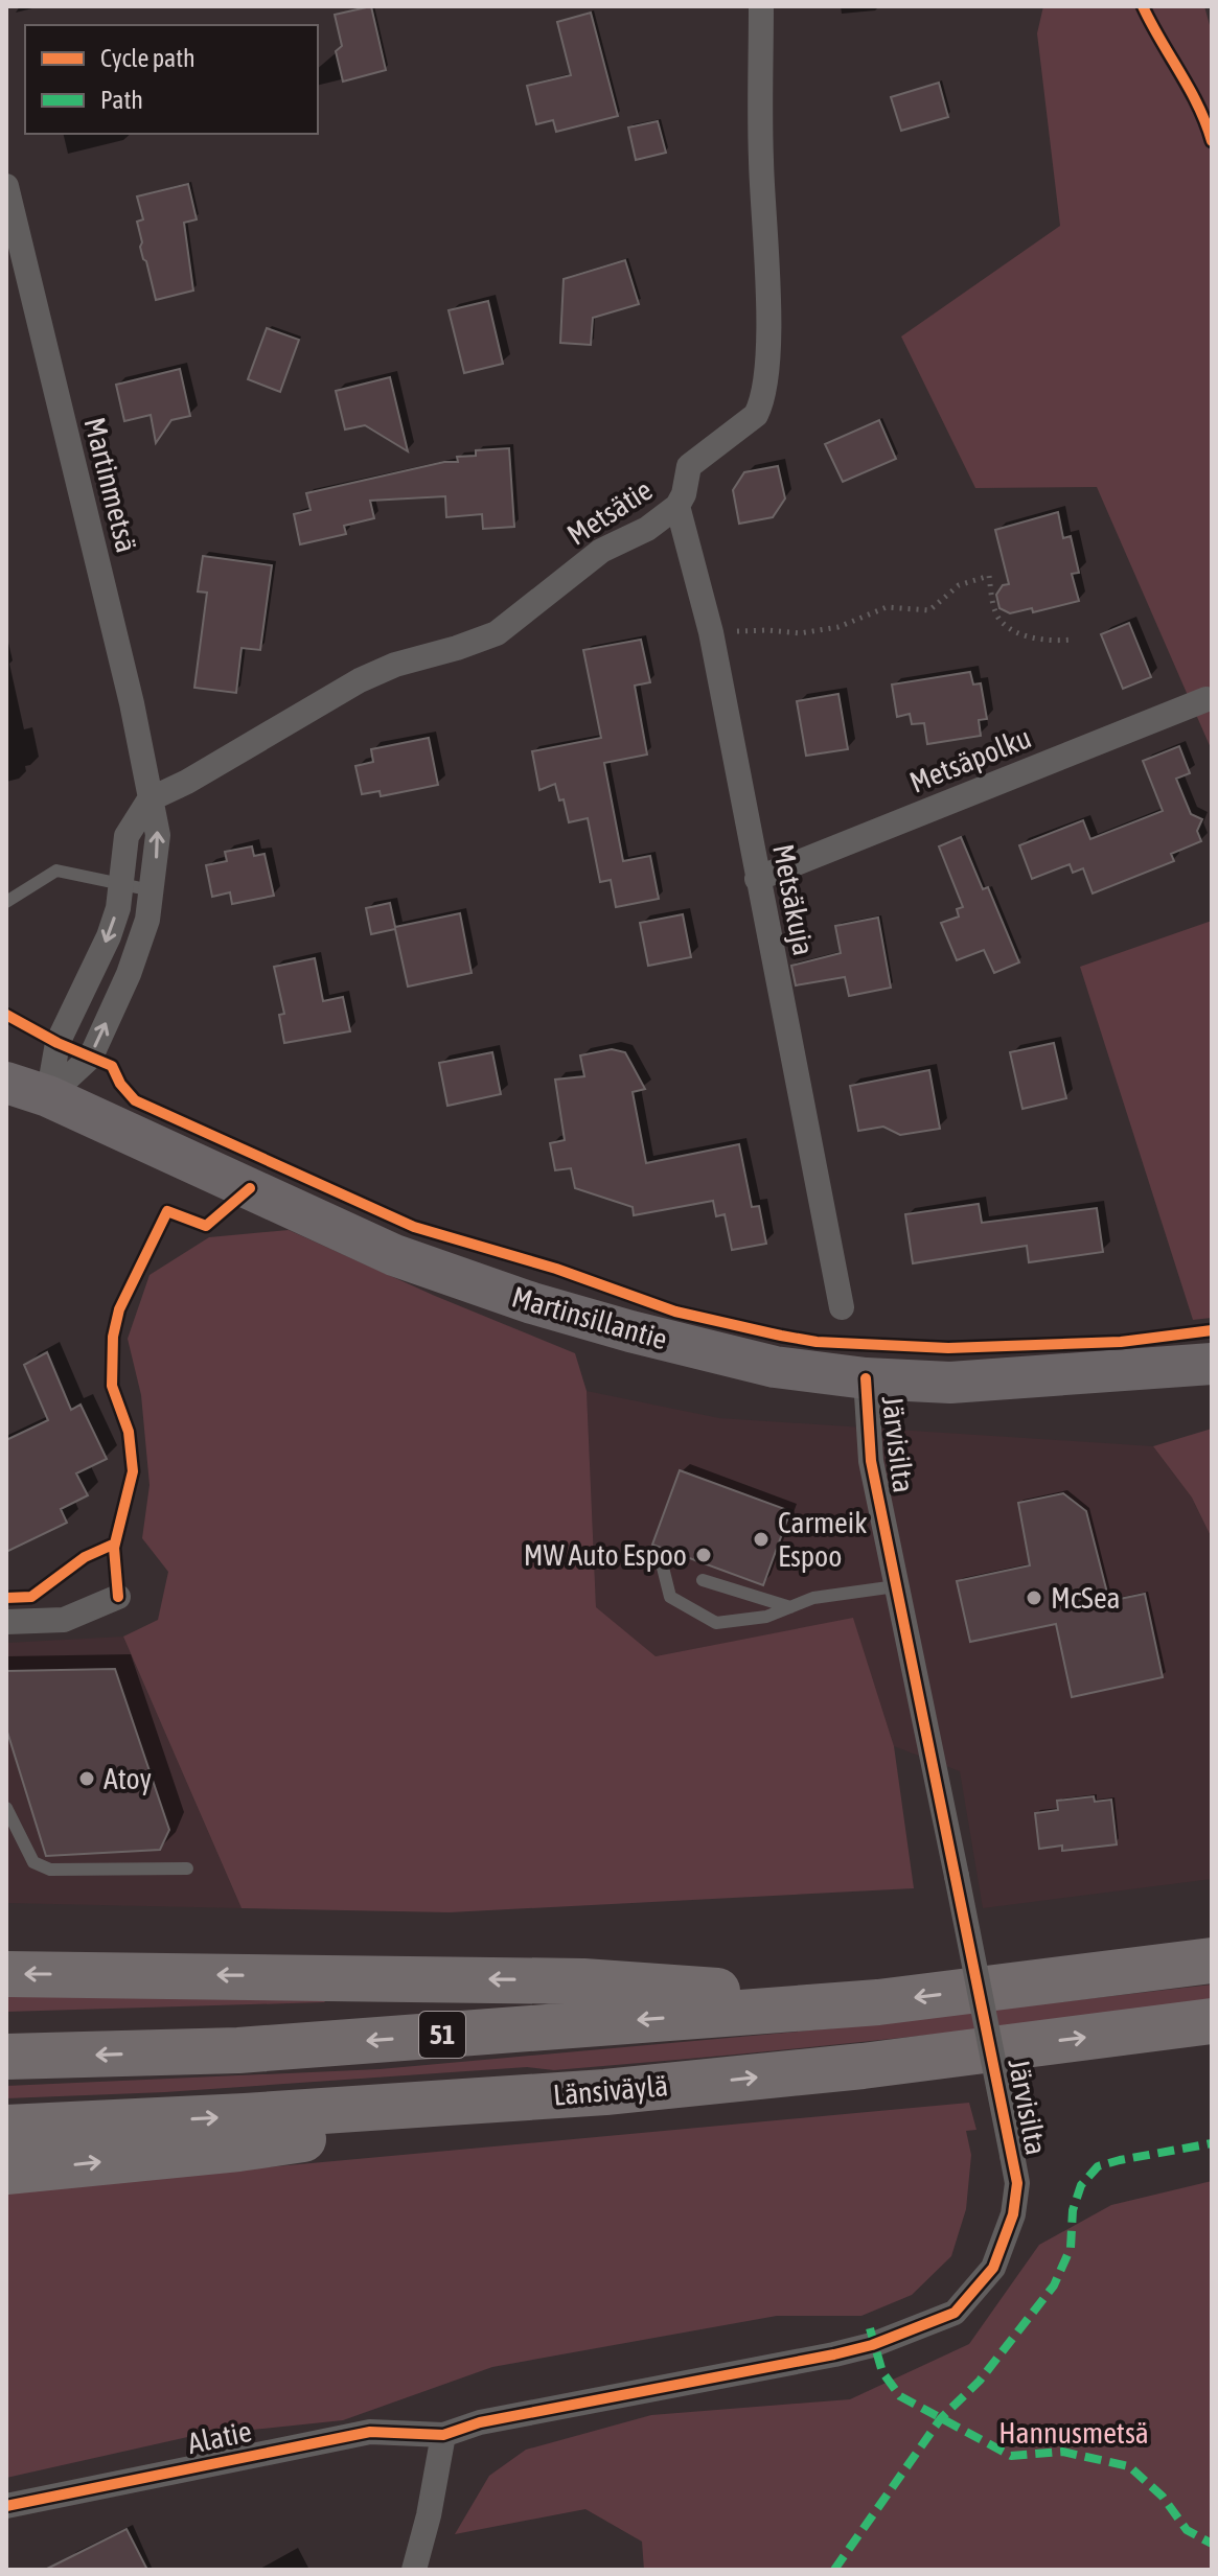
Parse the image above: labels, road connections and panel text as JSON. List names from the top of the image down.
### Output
{
  "streets": {
    "highway": ["51", "Länsiväylä"],
    "main road": ["Martinsillantie"],
    "street": [
      "Martinmetsä",
      "Metsätie",
      "Metsäpolku",
      "Metsäkuja",
      "Järvisilta",
      "Alatie"
    ]
  },
  "crossings": [
    ["Martinmetsä", "Metsätie"],
    ["Martinmetsä", "Martinsillantie"],
    ["Metsätie", "Metsäkuja"],
    ["Metsäpolku", "Metsäkuja"],
    ["Martinsillantie", "Järvisilta"],
    ["Järvisilta", "Alatie"]
  ],
  "parks": ["Hannusmetsä"],
  "places": [
    "Carmeik Espoo",
    "MW Auto Espoo",
    "McSea",
    "Atoy"
  ],
  "legend": ["Cycle path", "Path"]
}
